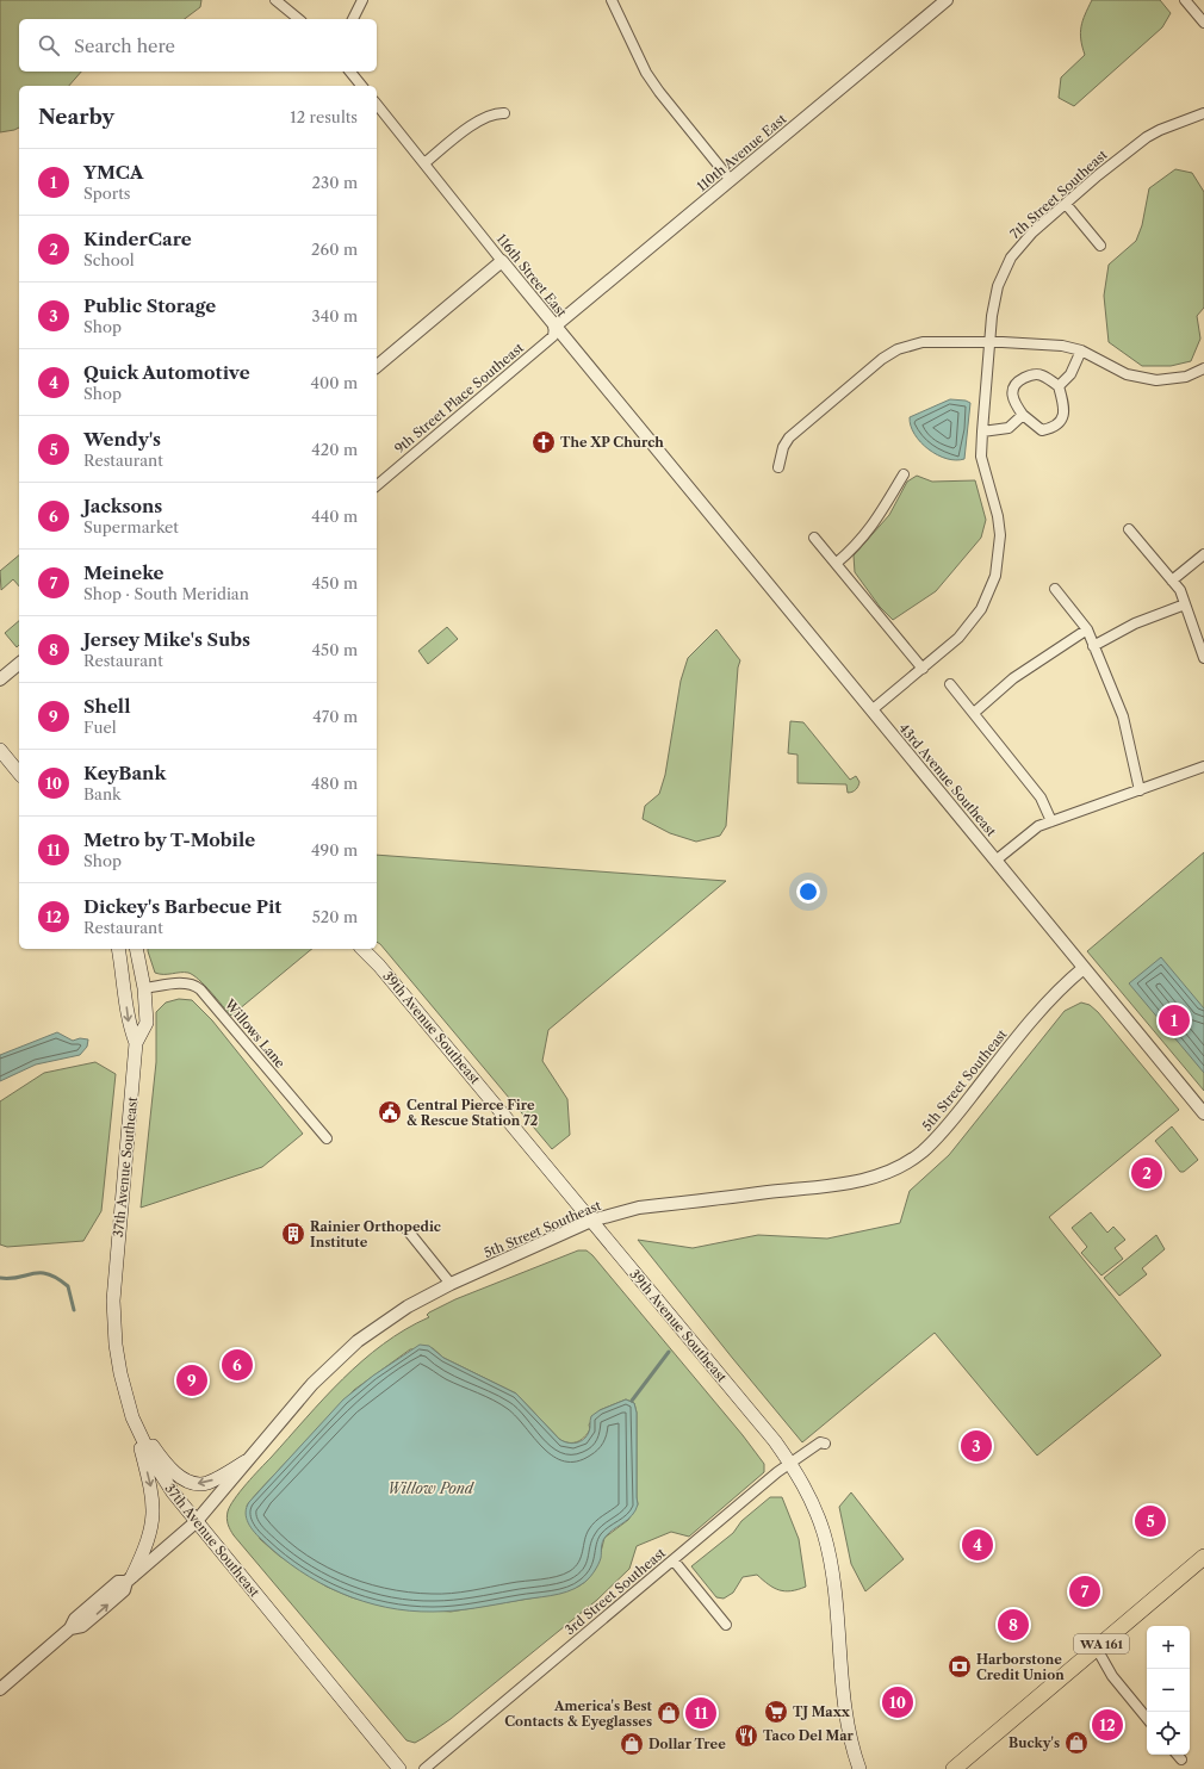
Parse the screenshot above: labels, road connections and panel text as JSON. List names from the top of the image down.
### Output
{
  "streets": {
    "main road": ["39th Avenue Southeast", "37th Avenue Southeast", "WA 161"],
    "street": [
      "110th Avenue East",
      "7th Street Southeast",
      "116th Street East",
      "9th Street Place Southeast",
      "43rd Avenue Southeast",
      "Willows Lane",
      "5th Street Southeast",
      "3rd Street Southeast"
    ]
  },
  "crossings": [
    ["110th Avenue East", "116th Street East"],
    ["110th Avenue East", "9th Street Place Southeast"],
    ["7th Street Southeast", "43rd Avenue Southeast"],
    ["116th Street East", "9th Street Place Southeast"],
    ["116th Street East", "43rd Avenue Southeast"],
    ["43rd Avenue Southeast", "5th Street Southeast"],
    ["39th Avenue Southeast", "5th Street Southeast"],
    ["39th Avenue Southeast", "3rd Street Southeast"],
    ["Willows Lane", "37th Avenue Southeast"],
    ["5th Street Southeast", "37th Avenue Southeast"]
  ],
  "water": ["Willow Pond"],
  "places": {
    "church": ["The XP Church"],
    "public building": ["Central Pierce Fire & Rescue Station 72"],
    "building": ["Rainier Orthopedic Institute"],
    "bank": ["Harborstone Credit Union"],
    "supermarket": ["TJ Maxx"],
    "shop": ["America's Best Contacts & Eyeglasses", "Bucky's", "Dollar Tree"],
    "restaurant": ["Taco Del Mar"]
  },
  "page": {
    "search": "Search here",
    "heading": ["Nearby", "12 results"],
    "list": [
      {
        "mark": "1",
        "name": "YMCA",
        "note": "Sports",
        "value": "230 m"
      },
      {
        "mark": "2",
        "name": "KinderCare",
        "note": "School",
        "value": "260 m"
      },
      {
        "mark": "3",
        "name": "Public Storage",
        "note": "Shop",
        "value": "340 m"
      },
      {
        "mark": "4",
        "name": "Quick Automotive",
        "note": "Shop",
        "value": "400 m"
      },
      {
        "mark": "5",
        "name": "Wendy's",
        "note": "Restaurant",
        "value": "420 m"
      },
      {
        "mark": "6",
        "name": "Jacksons",
        "note": "Supermarket",
        "value": "440 m"
      },
      {
        "mark": "7",
        "name": "Meineke",
        "note": "Shop · South Meridian",
        "value": "450 m"
      },
      {
        "mark": "8",
        "name": "Jersey Mike's Subs",
        "note": "Restaurant",
        "value": "450 m"
      },
      {
        "mark": "9",
        "name": "Shell",
        "note": "Fuel",
        "value": "470 m"
      },
      {
        "mark": "10",
        "name": "KeyBank",
        "note": "Bank",
        "value": "480 m"
      },
      {
        "mark": "11",
        "name": "Metro by T-Mobile",
        "note": "Shop",
        "value": "490 m"
      },
      {
        "mark": "12",
        "name": "Dickey's Barbecue Pit",
        "note": "Restaurant",
        "value": "520 m"
      }
    ],
    "pins": [
      "1",
      "2",
      "6",
      "9",
      "3",
      "5",
      "4",
      "7",
      "8",
      "10",
      "11",
      "12"
    ],
    "map_buttons": ["+", "−"]
  }
}
